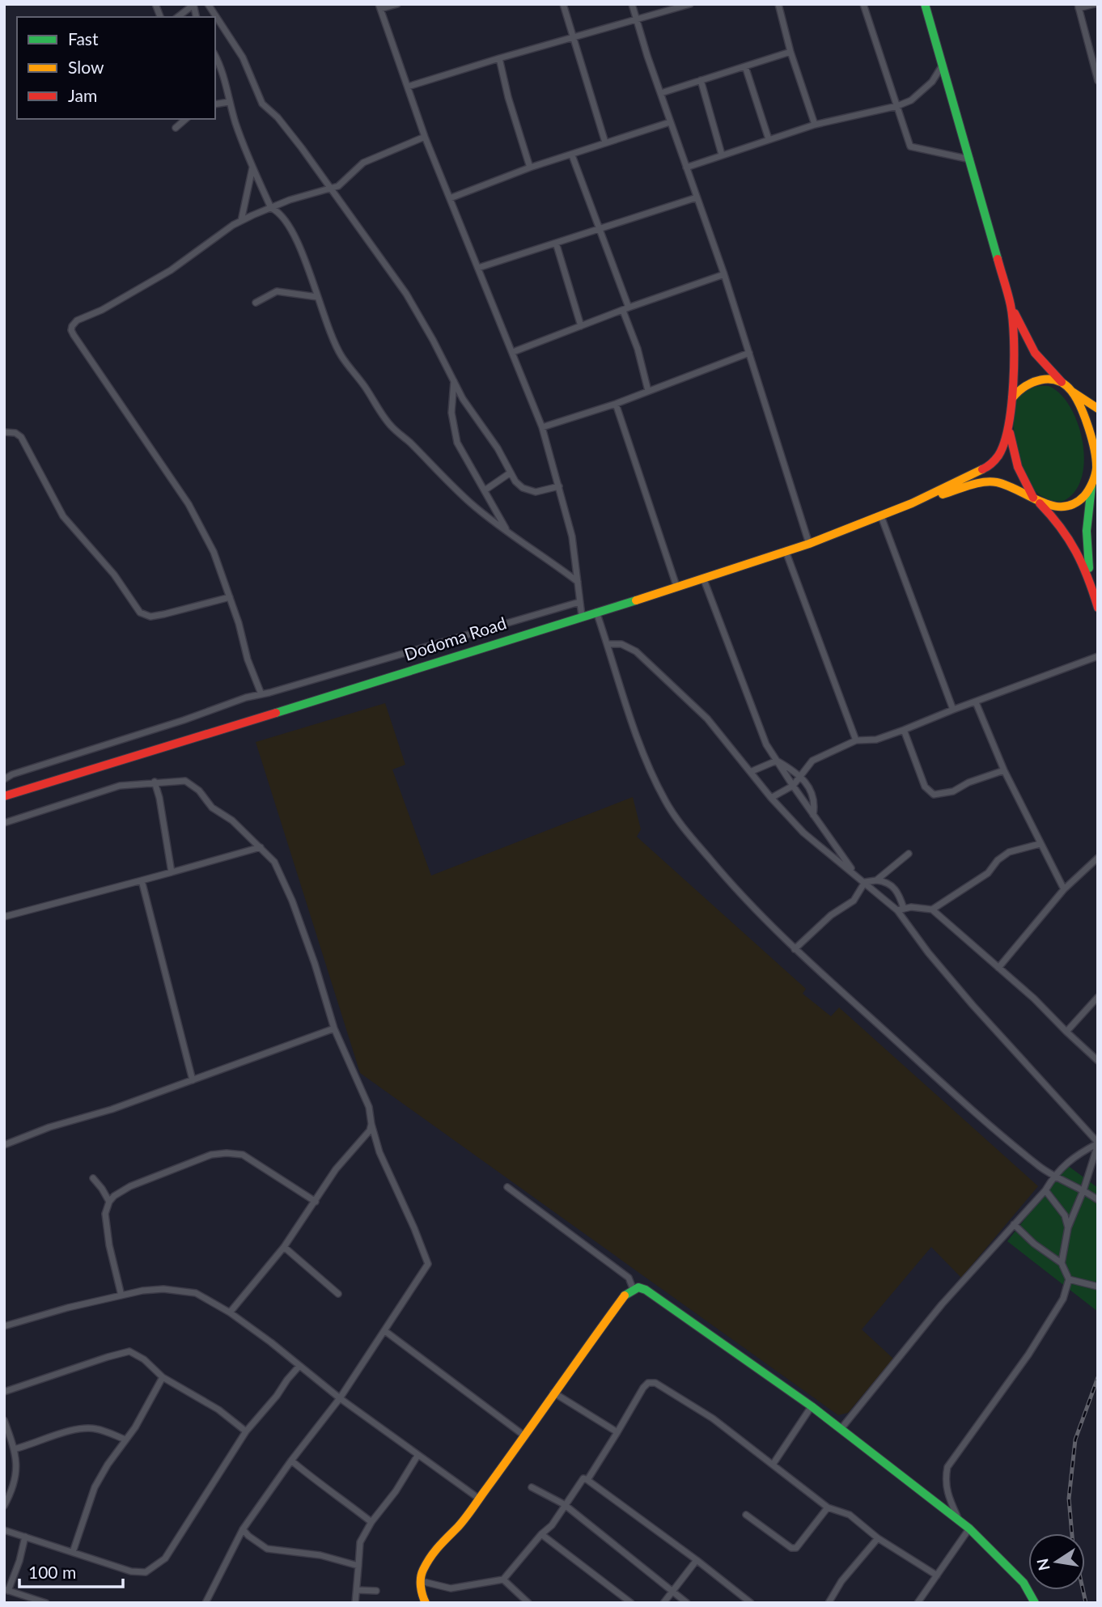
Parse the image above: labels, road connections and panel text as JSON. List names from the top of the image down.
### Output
{
  "streets": {
    "main road": ["Dodoma Road"]
  },
  "legend": ["Fast", "Slow", "Jam"],
  "scale_bar": "100 m",
  "north": "left"
}
